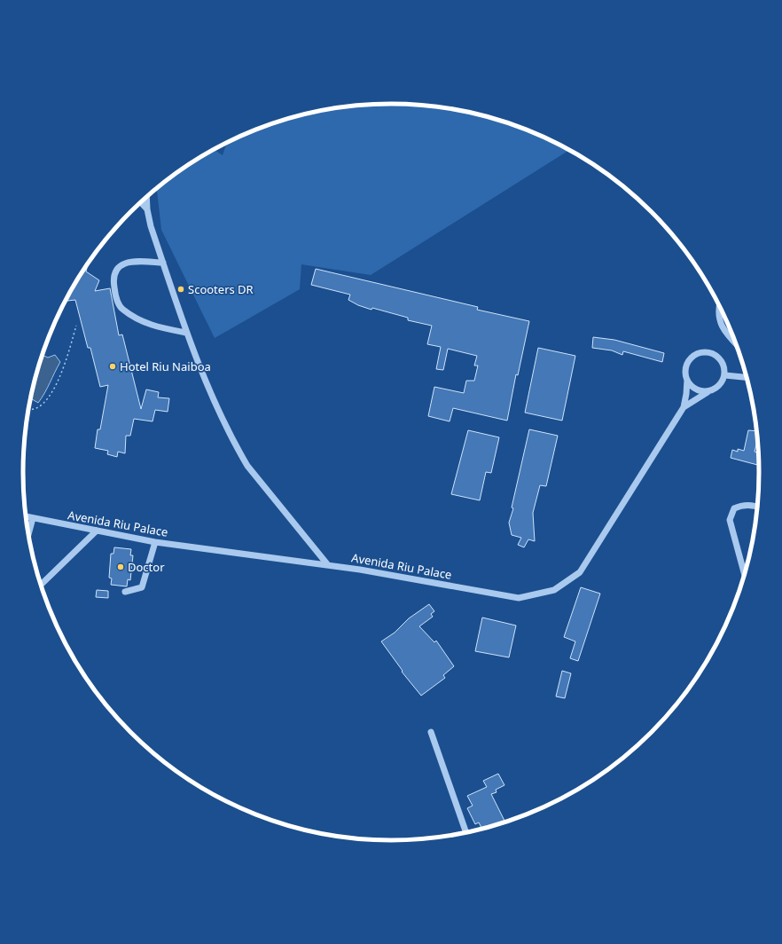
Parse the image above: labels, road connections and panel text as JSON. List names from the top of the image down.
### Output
{
  "streets": {
    "street": ["Avenida Riu Palace"]
  },
  "places": ["Scooters DR", "Hotel Riu Naiboa", "Doctor"]
}
